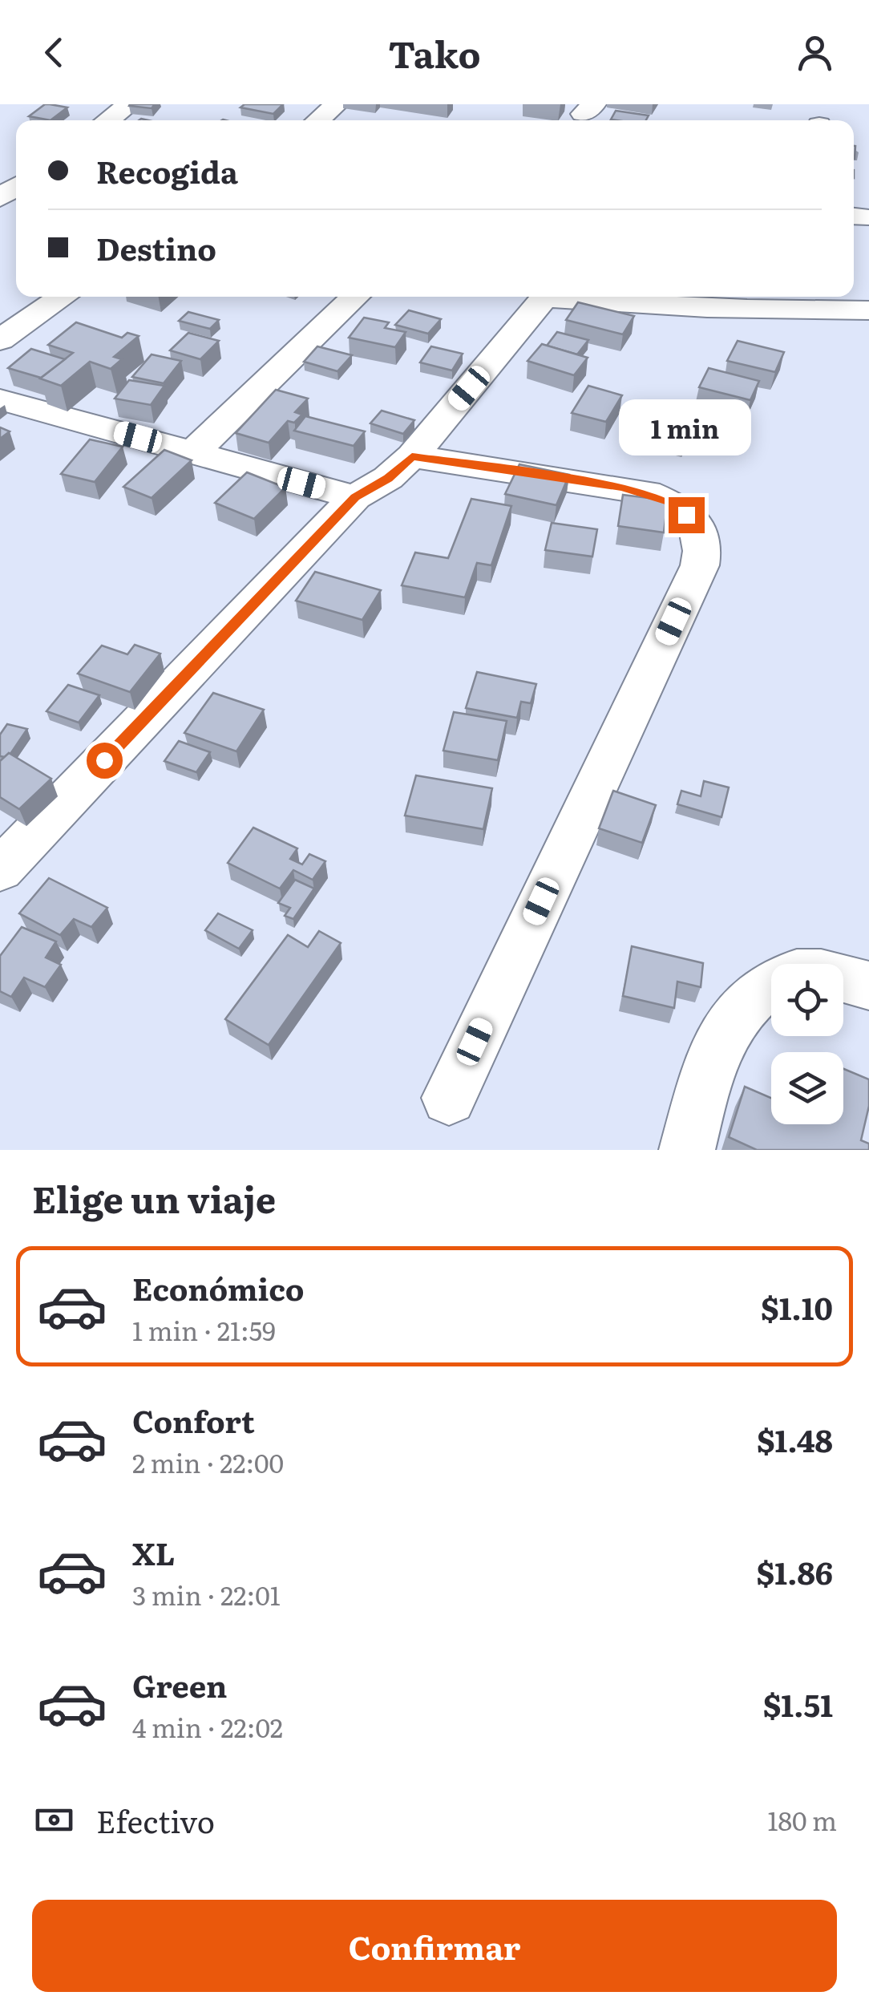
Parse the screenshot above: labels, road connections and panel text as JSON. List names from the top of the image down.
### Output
{
  "page": {
    "header": "Tako",
    "banner": ["Recogida", "Destino"],
    "bubble": "1 min",
    "heading": "Elige un viaje",
    "list": [
      {
        "name": "Económico",
        "note": "1 min · 21:59",
        "value": "$1.10"
      },
      {
        "name": "Confort",
        "note": "2 min · 22:00",
        "value": "$1.48"
      },
      {
        "name": "XL",
        "note": "3 min · 22:01",
        "value": "$1.86"
      },
      {
        "name": "Green",
        "note": "4 min · 22:02",
        "value": "$1.51"
      }
    ],
    "pay": ["Efectivo", "180 m"],
    "buttons": "Confirmar"
  }
}
